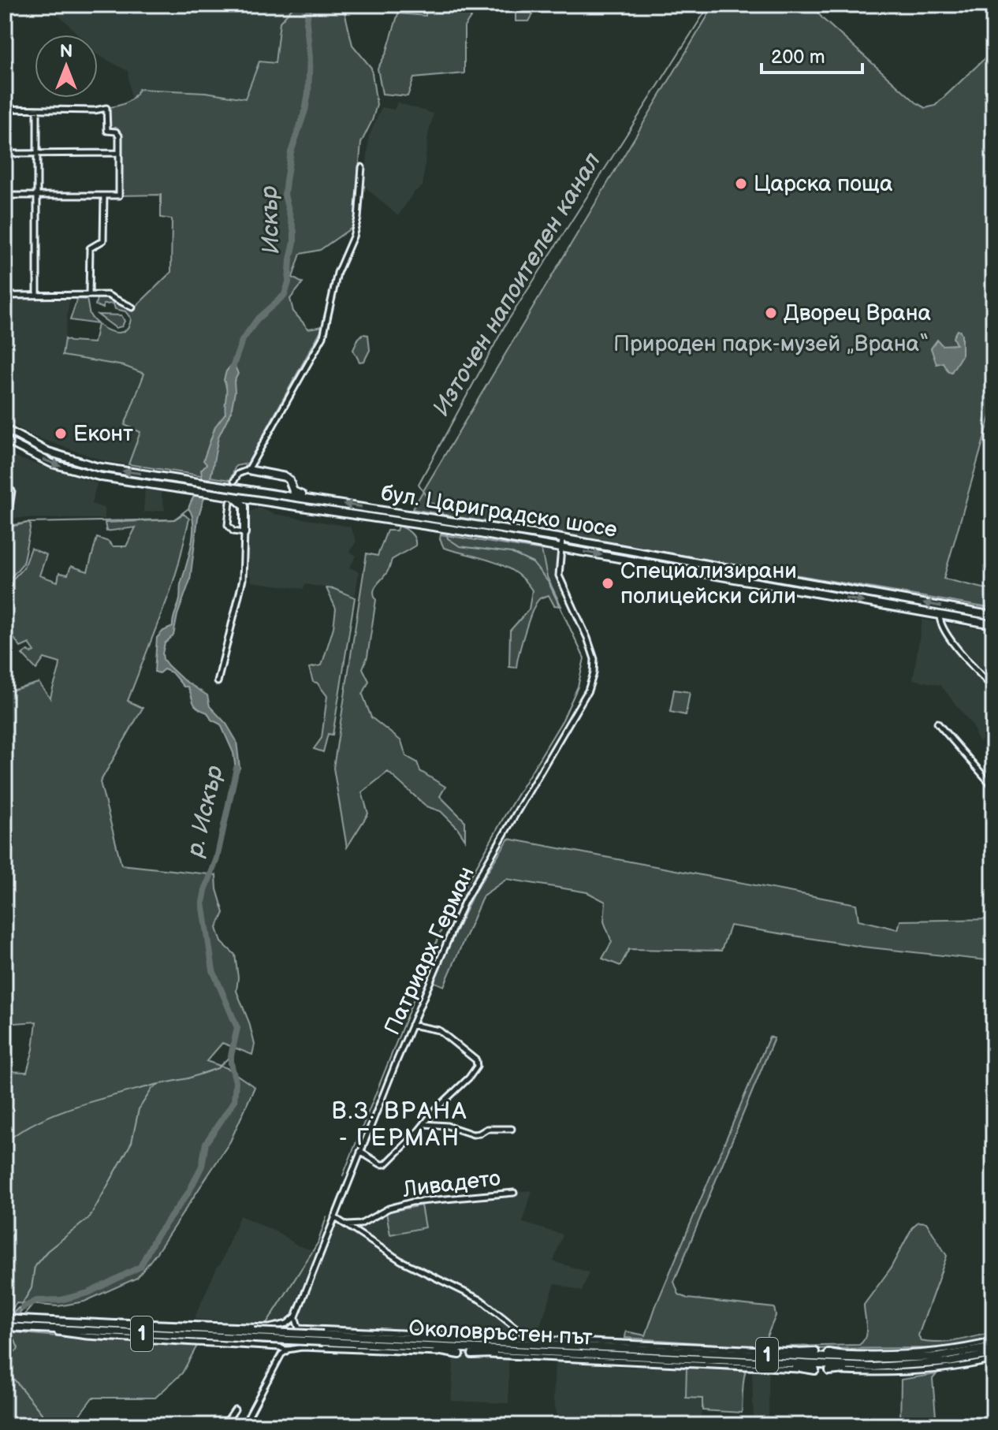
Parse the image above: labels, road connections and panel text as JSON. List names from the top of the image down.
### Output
{
  "streets": {
    "highway": ["бул. Цариградско шосе", "Околовръстен път", "1"],
    "street": ["Патриарх Герман", "Ливадето"]
  },
  "crossings": [
    ["бул. Цариградско шосе", "Патриарх Герман"]
  ],
  "districts": ["В.З. ВРАНА - ГЕРМАН"],
  "water": ["Искър", "Източен напоителен канал", "р. Искър"],
  "parks": ["Природен парк-музей „Врана“"],
  "places": [
    "Царска поща",
    "Дворец Врана",
    "Еконт",
    "Специализирани полицейски сили"
  ],
  "scale_bar": "200 m",
  "north": "top"
}
